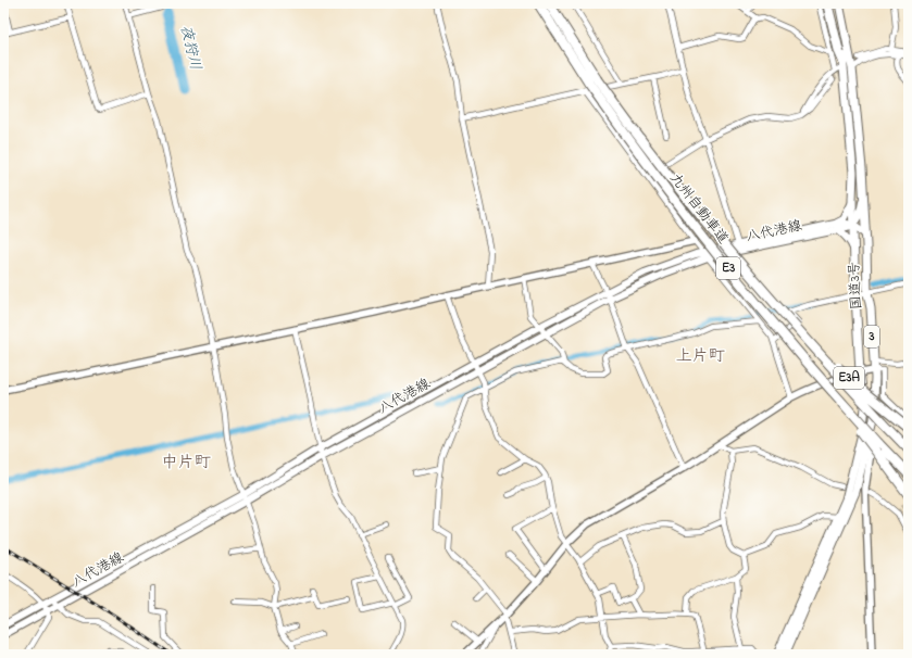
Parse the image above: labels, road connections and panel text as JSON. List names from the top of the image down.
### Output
{
  "streets": {
    "highway": [
      "九州自動車道",
      "E3",
      "国道3号",
      "3",
      "E3A"
    ],
    "main road": ["八代港線"]
  },
  "crossings": [
    ["九州自動車道", "E3A"],
    ["八代港線", "国道3号"]
  ],
  "districts": ["上片町", "中片町"],
  "water": ["夜狩川"]
}
